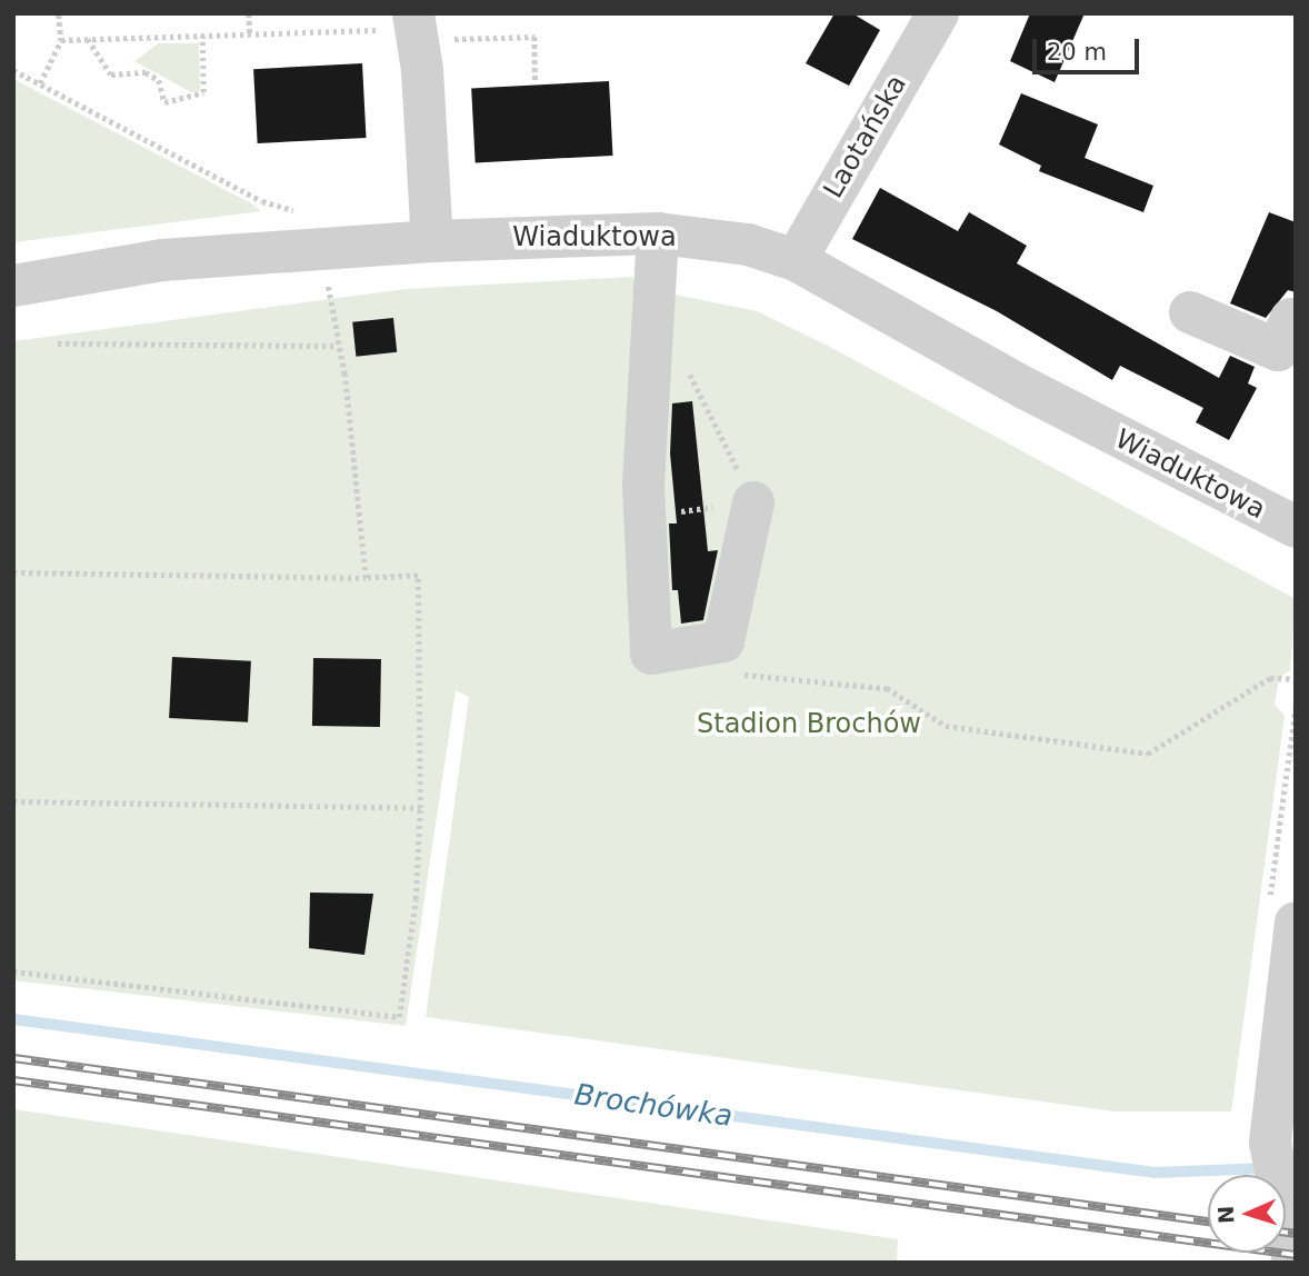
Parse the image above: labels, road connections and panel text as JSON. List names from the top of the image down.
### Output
{
  "streets": {
    "street": ["Laotańska", "Wiaduktowa"]
  },
  "crossings": [
    ["Laotańska", "Wiaduktowa"]
  ],
  "water": ["Brochówka"],
  "parks": ["Stadion Brochów"],
  "scale_bar": "20 m",
  "north": "left"
}
